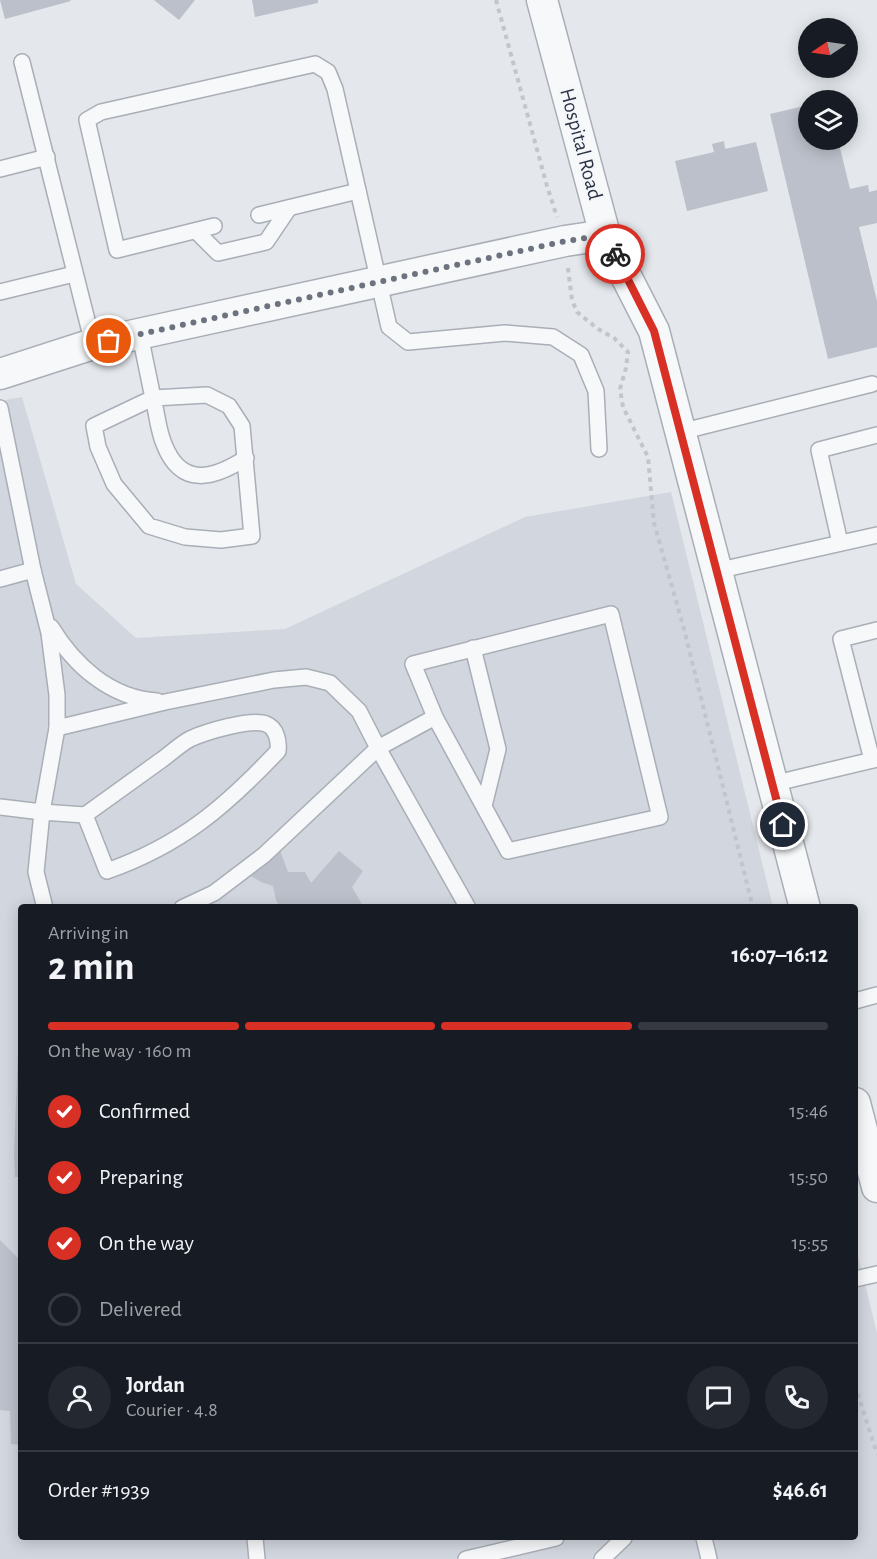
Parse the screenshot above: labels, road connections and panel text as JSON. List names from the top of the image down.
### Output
{
  "streets": {
    "street": ["Hospital Road"]
  },
  "north": "left",
  "page": {
    "heading": ["2 min", "Arriving in", "16:07–16:12"],
    "panel": [
      "Jordan",
      "Courier · 4.8",
      "Order #1939",
      "$46.61"
    ],
    "bar": "On the way · 160 m",
    "list": [
      ["Confirmed", "15:46"],
      ["Preparing", "15:50"],
      ["On the way", "15:55"],
      "Delivered"
    ]
  }
}
